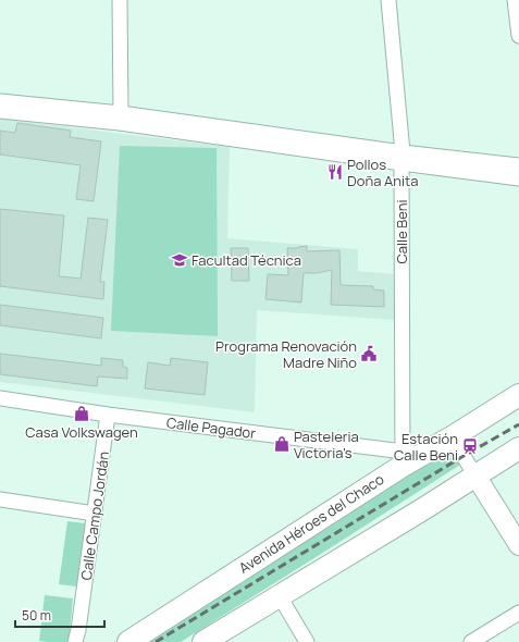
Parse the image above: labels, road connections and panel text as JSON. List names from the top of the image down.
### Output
{
  "streets": {
    "main road": ["Avenida Héroes del Chaco"],
    "street": ["Calle Beni", "Calle Pagador", "Calle Campo Jordán"]
  },
  "crossings": [
    ["Calle Beni", "Calle Pagador"],
    ["Calle Beni", "Avenida Héroes del Chaco"],
    ["Calle Pagador", "Calle Campo Jordán"],
    ["Calle Pagador", "Avenida Héroes del Chaco"]
  ],
  "places": {
    "restaurant": ["Pollos Doña Anita"],
    "school or university": ["Facultad Técnica"],
    "public building": ["Programa Renovación Madre Niño"],
    "shop": ["Casa Volkswagen", "Pasteleria Victoria's"],
    "station": ["Estación Calle Beni"]
  },
  "scale_bar": "50 m"
}
